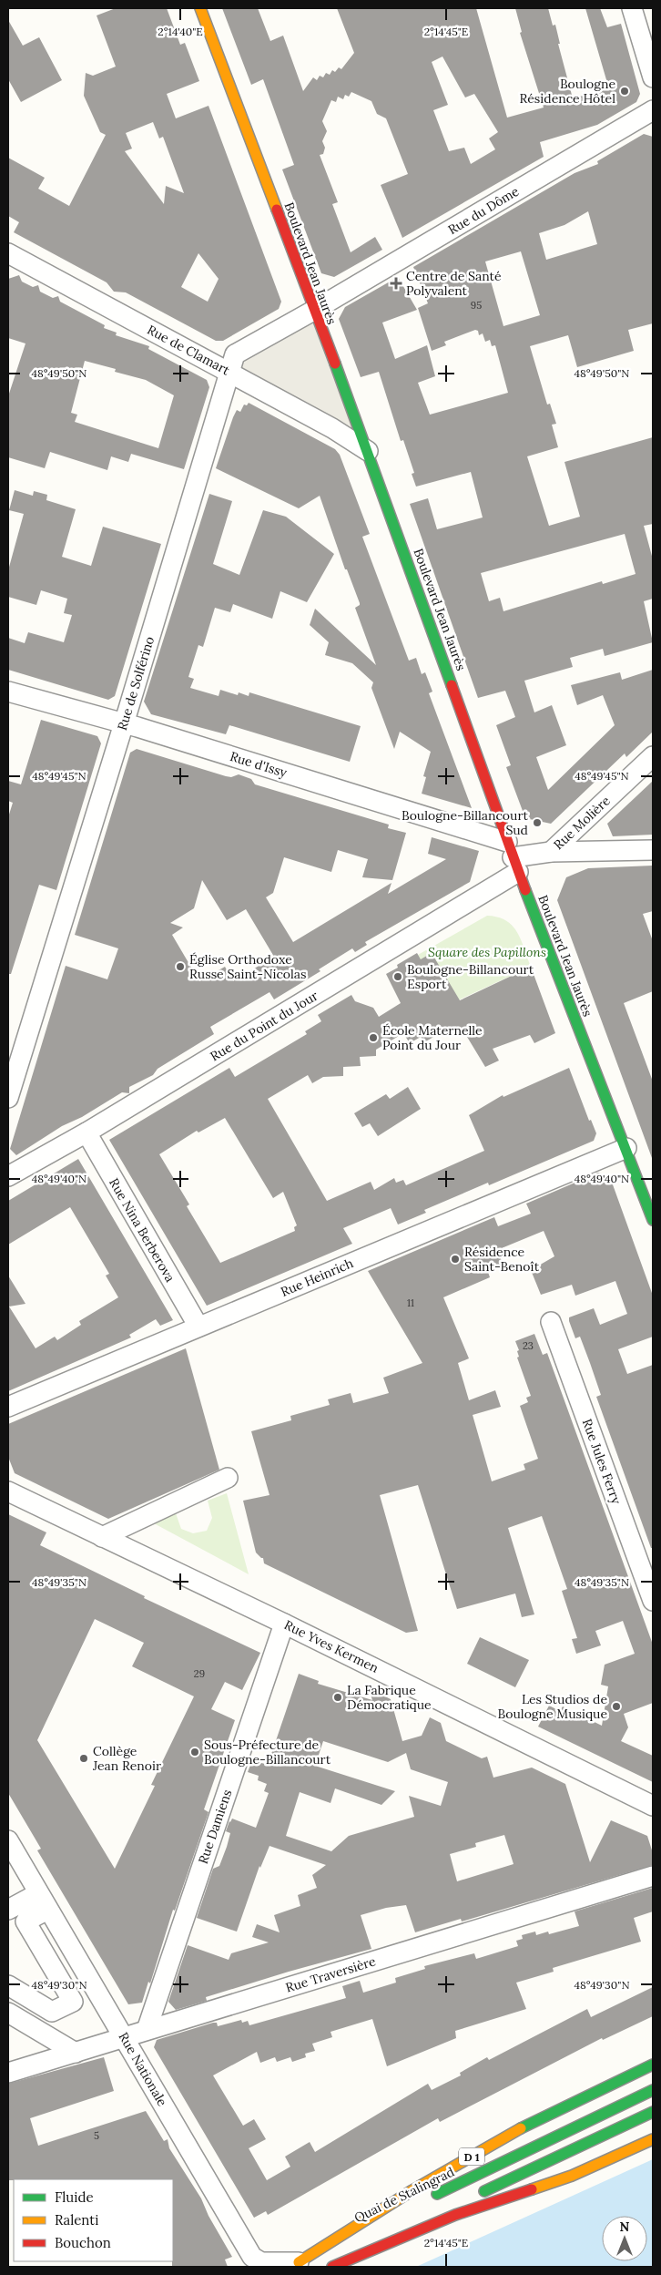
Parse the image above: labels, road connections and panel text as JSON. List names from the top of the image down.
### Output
{
  "streets": {
    "main road": ["Boulevard Jean Jaurès", "D 1", "Quai de Stalingrad"],
    "street": [
      "Rue du Dôme",
      "Rue de Clamart",
      "Rue de Solférino",
      "Rue d'Issy",
      "Rue Molière",
      "Rue du Point du Jour",
      "Rue Nina Berberova",
      "Rue Heinrich",
      "Rue Jules Ferry",
      "Rue Yves Kermen",
      "Rue Damiens",
      "Rue Traversière",
      "Rue Nationale"
    ]
  },
  "crossings": [
    ["Rue du Dôme", "Boulevard Jean Jaurès"],
    ["Rue du Dôme", "Rue de Solférino"],
    ["Boulevard Jean Jaurès", "Rue de Clamart"],
    ["Boulevard Jean Jaurès", "Rue de Solférino"],
    ["Boulevard Jean Jaurès", "Rue d'Issy"],
    ["Boulevard Jean Jaurès", "Rue du Point du Jour"],
    ["Boulevard Jean Jaurès", "Rue Heinrich"],
    ["Rue de Clamart", "Rue de Solférino"],
    ["Rue de Solférino", "Rue d'Issy"],
    ["Rue d'Issy", "Rue du Point du Jour"],
    ["Rue Molière", "Rue du Point du Jour"],
    ["Rue du Point du Jour", "Rue Nina Berberova"],
    ["Rue Nina Berberova", "Rue Heinrich"],
    ["Rue Yves Kermen", "Rue Damiens"],
    ["Rue Damiens", "Rue Traversière"],
    ["Rue Traversière", "Rue Nationale"],
    ["Rue Nationale", "D 1"],
    ["Rue Nationale", "Quai de Stalingrad"],
    ["D 1", "Quai de Stalingrad"]
  ],
  "parks": ["Square des Papillons"],
  "places": {
    "other": [
      "Boulogne Résidence Hôtel",
      "Boulogne-Billancourt Sud",
      "Église Orthodoxe Russe Saint-Nicolas",
      "Boulogne-Billancourt Esport",
      "École Maternelle Point du Jour",
      "Résidence Saint-Benoît",
      "La Fabrique Démocratique",
      "Les Studios de Boulogne Musique",
      "Sous-Préfecture de Boulogne-Billancourt",
      "Collège Jean Renoir"
    ],
    "health": ["Centre de Santé Polyvalent"]
  },
  "house_numbers": [
    "95",
    "11",
    "23",
    "29",
    "5"
  ],
  "legend": ["Fluide", "Ralenti", "Bouchon"],
  "north": "top",
  "coordinates": [
    "2°14'40\"E",
    "2°14'45\"E",
    "48°49'50\"N",
    "48°49'45\"N",
    "48°49'40\"N",
    "48°49'35\"N",
    "48°49'30\"N"
  ]
}
